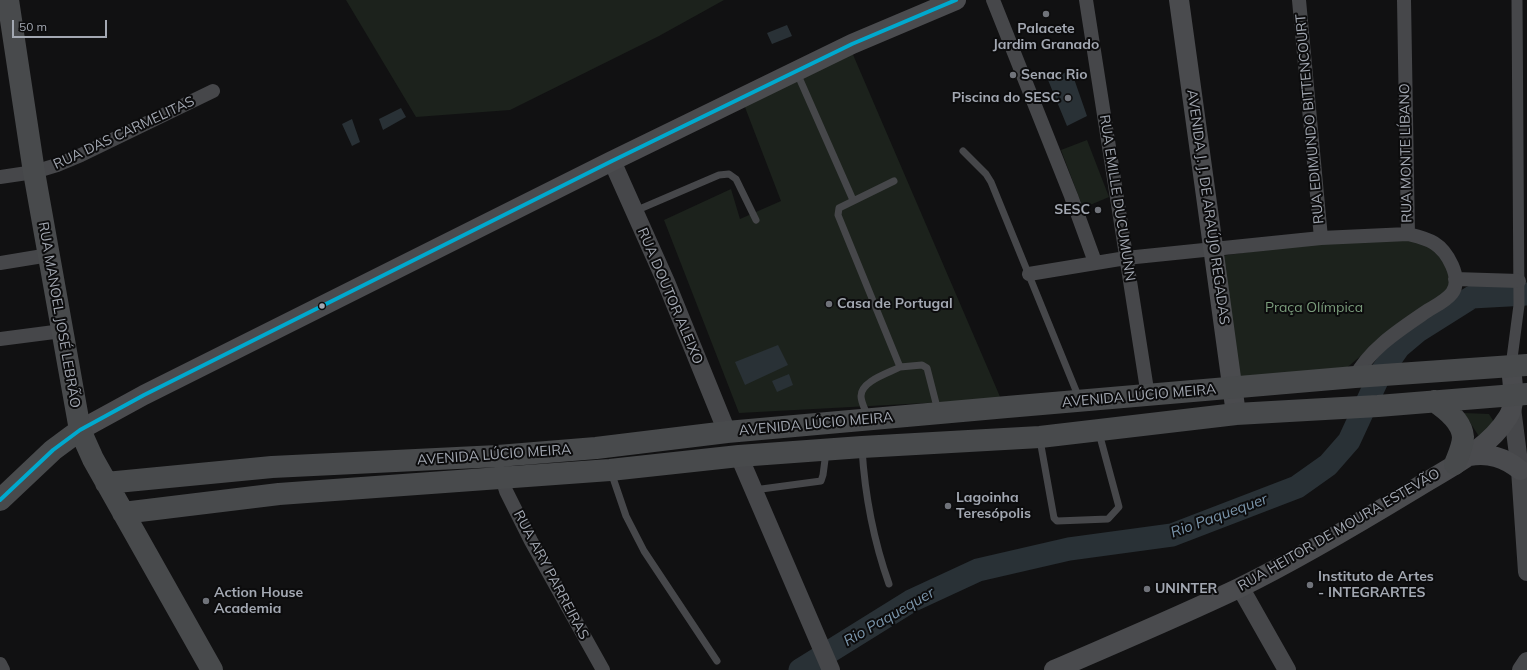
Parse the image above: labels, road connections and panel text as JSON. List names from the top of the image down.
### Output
{
  "streets": {
    "main road": [
      "AVENIDA J. J. DE ARAÚJO REGADAS",
      "RUA MANOEL JOSÉ LEBRÃO",
      "AVENIDA LÚCIO MEIRA",
      "RUA HEITOR DE MOURA ESTEVÃO"
    ],
    "street": [
      "RUA EDIMUNDO BITTENCOURT",
      "RUA DAS CARMELITAS",
      "RUA MONTE LÍBANO",
      "RUA EMILLE DUCUMUNN",
      "RUA DOUTOR ALEIXO",
      "RUA ARY PARREIRAS"
    ]
  },
  "crossings": [
    ["RUA DAS CARMELITAS", "RUA MANOEL JOSÉ LEBRÃO"],
    ["RUA EMILLE DUCUMUNN", "AVENIDA LÚCIO MEIRA"],
    ["AVENIDA J. J. DE ARAÚJO REGADAS", "AVENIDA LÚCIO MEIRA"],
    ["RUA DOUTOR ALEIXO", "AVENIDA LÚCIO MEIRA"],
    ["RUA MANOEL JOSÉ LEBRÃO", "AVENIDA LÚCIO MEIRA"],
    ["AVENIDA LÚCIO MEIRA", "RUA HEITOR DE MOURA ESTEVÃO"],
    ["AVENIDA LÚCIO MEIRA", "RUA ARY PARREIRAS"]
  ],
  "water": ["Rio Paquequer"],
  "parks": ["Praça Olímpica"],
  "places": [
    "Palacete Jardim Granado",
    "Senac Rio",
    "Piscina do SESC",
    "SESC",
    "Casa de Portugal",
    "Lagoinha Teresópolis",
    "Instituto de Artes - INTEGRARTES",
    "UNINTER",
    "Action House Academia"
  ],
  "scale_bar": "50 m"
}
